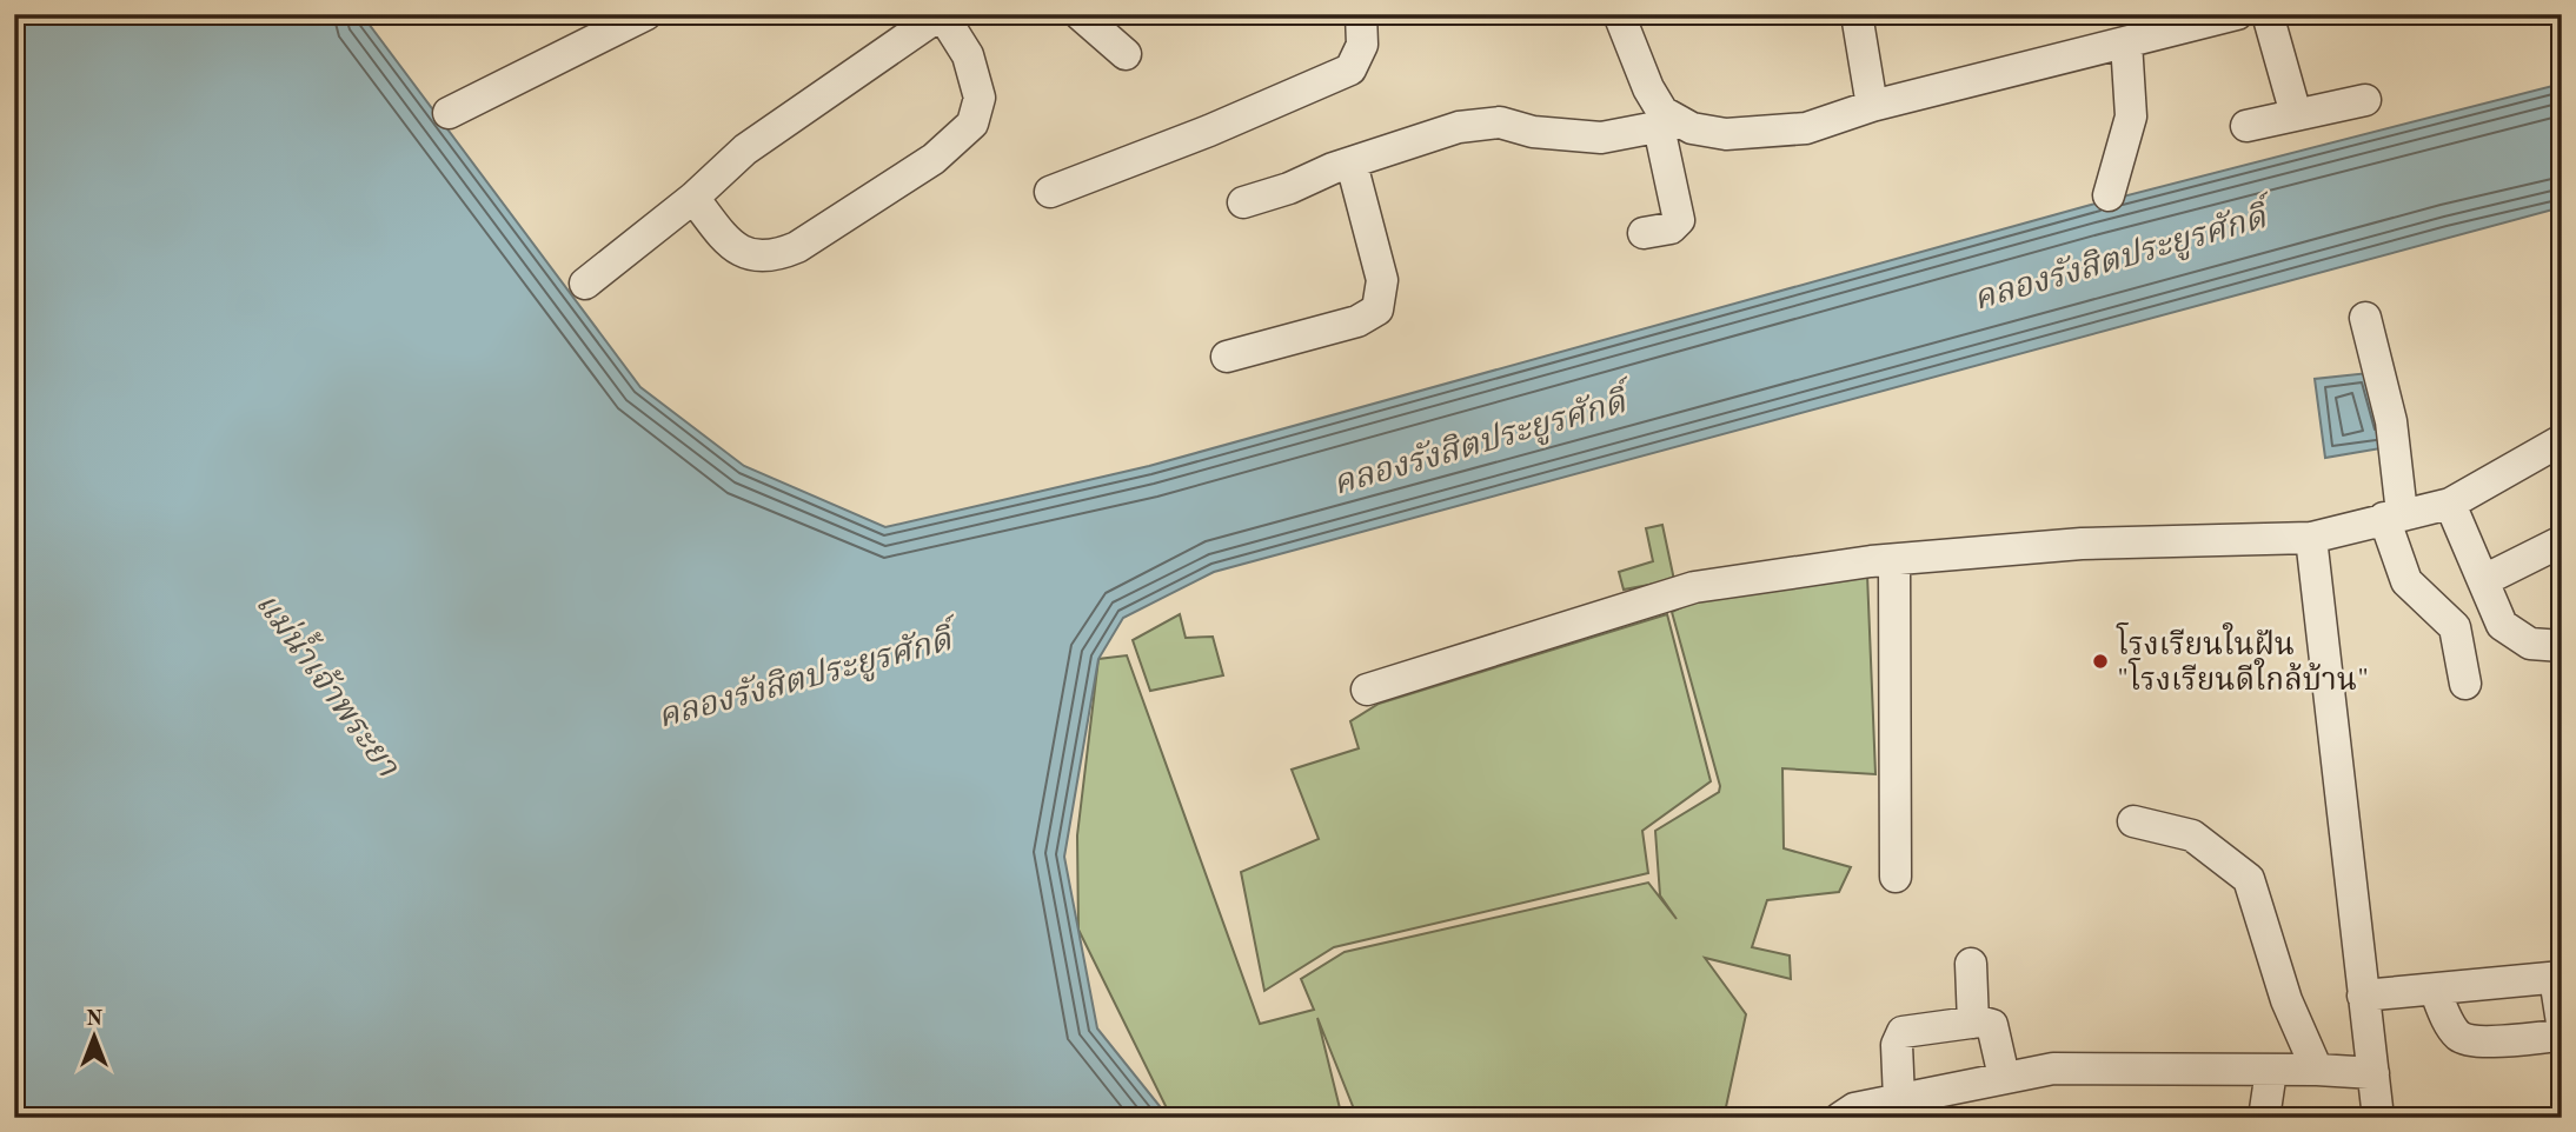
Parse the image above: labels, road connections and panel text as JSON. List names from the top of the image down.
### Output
{
  "water": ["คลองรังสิตประยูรศักดิ์", "แม่น้ำเจ้าพระยา"],
  "places": ["โรงเรียนในฝัน \"โรงเรียนดีใกล้บ้าน\""],
  "north": "top"
}
